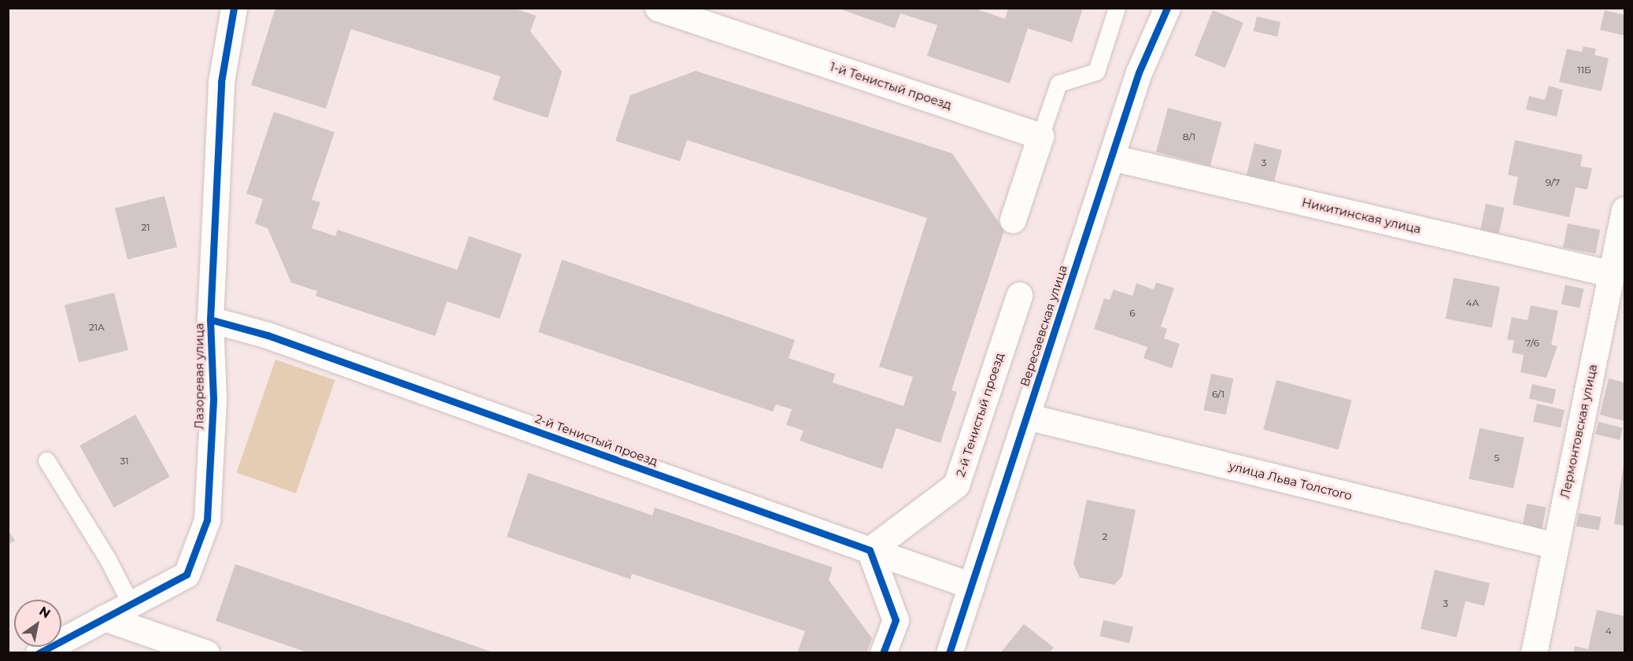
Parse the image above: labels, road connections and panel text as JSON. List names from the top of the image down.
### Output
{
  "streets": {
    "street": [
      "1-й Тенистый проезд",
      "Никитинская улица",
      "Вересаевская улица",
      "Лазоревая улица",
      "2-й Тенистый проезд",
      "Лермонтовская улица",
      "улица Льва Толстого"
    ]
  },
  "crossings": [
    ["Никитинская улица", "Вересаевская улица"],
    ["Никитинская улица", "Лермонтовская улица"],
    ["Вересаевская улица", "улица Льва Толстого"],
    ["Лазоревая улица", "2-й Тенистый проезд"],
    ["Лермонтовская улица", "улица Льва Толстого"]
  ],
  "house_numbers": [
    "11Б",
    "8/1",
    "3",
    "9/7",
    "21",
    "4А",
    "6",
    "21А",
    "7/6",
    "6/1",
    "5",
    "31",
    "2",
    "3",
    "4"
  ],
  "north": "top right"
}
